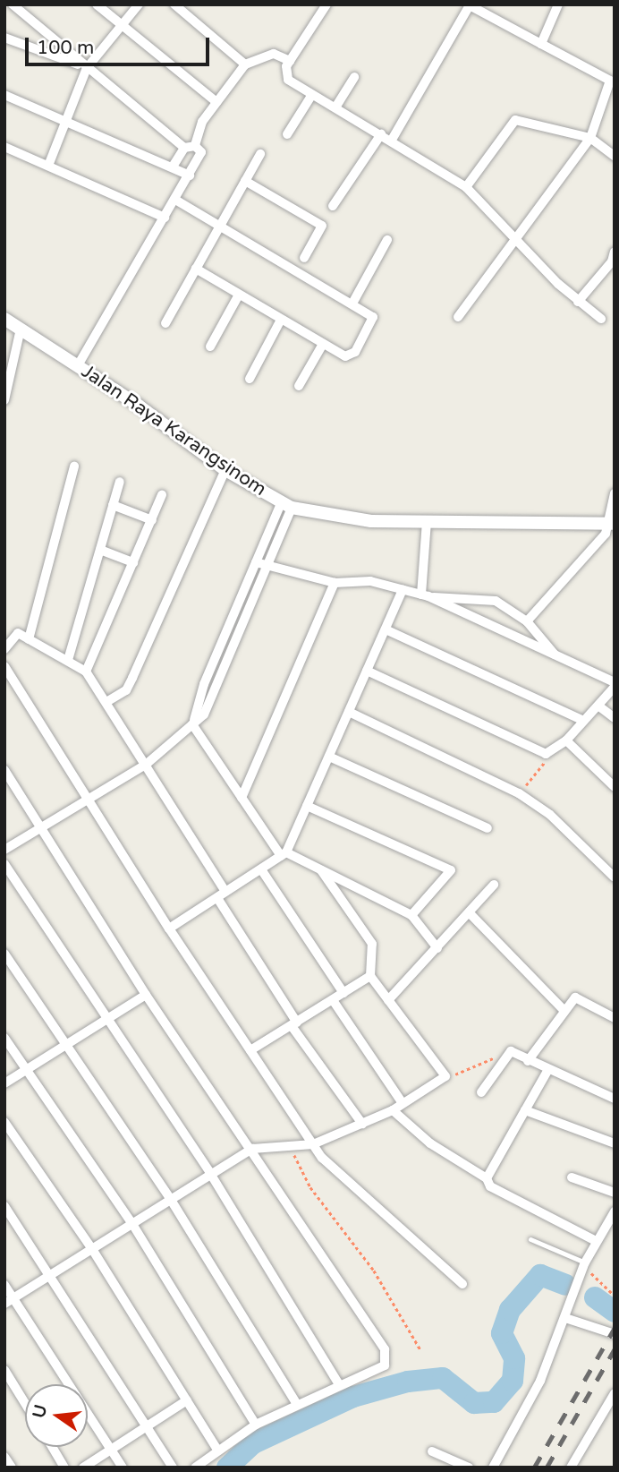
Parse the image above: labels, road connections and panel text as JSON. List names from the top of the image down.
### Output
{
  "streets": {
    "street": ["Jalan Raya Karangsinom"]
  },
  "scale_bar": "100 m",
  "north": "left"
}
